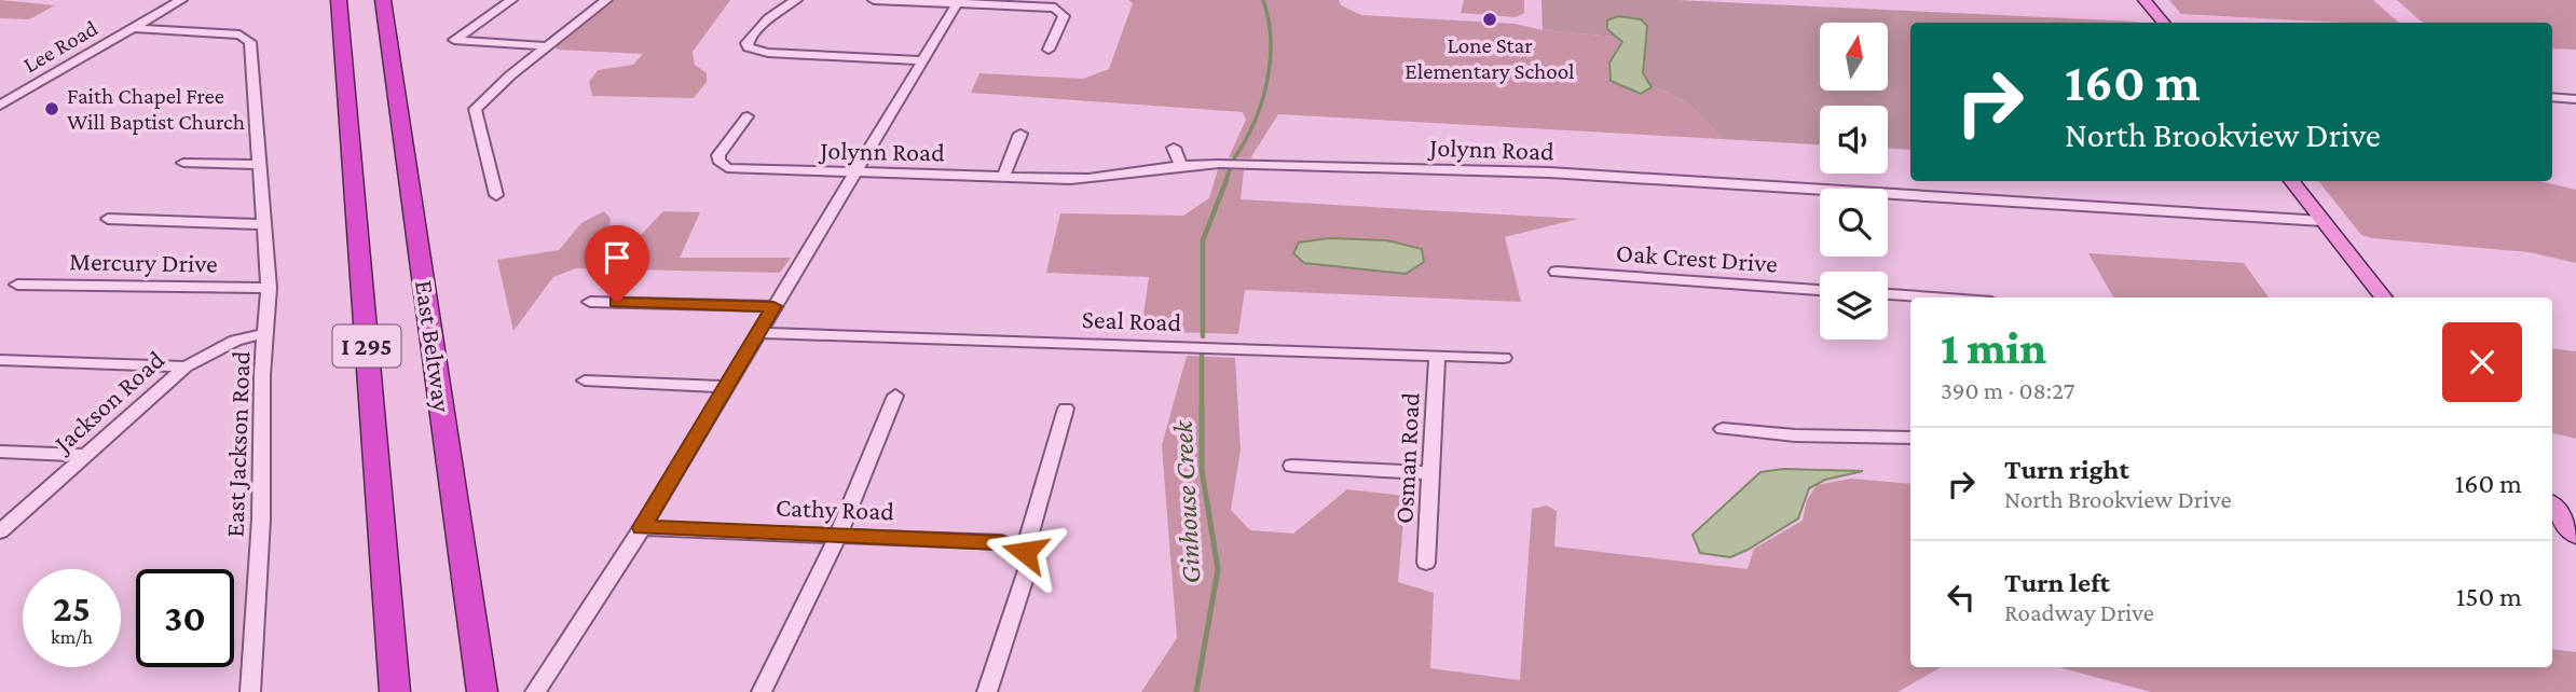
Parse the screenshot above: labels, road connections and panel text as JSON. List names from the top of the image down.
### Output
{
  "streets": {
    "highway": ["I 295", "East Beltway"],
    "street": [
      "Lee Road",
      "Jolynn Road",
      "Oak Crest Drive",
      "Mercury Drive",
      "Seal Road",
      "Jackson Road",
      "East Jackson Road",
      "Osman Road",
      "Cathy Road"
    ]
  },
  "crossings": [
    ["Mercury Drive", "East Jackson Road"],
    ["Seal Road", "Osman Road"],
    ["Jackson Road", "East Jackson Road"]
  ],
  "water": ["Ginhouse Creek"],
  "places": ["Lone Star Elementary School", "Faith Chapel Free Will Baptist Church"],
  "north": "top",
  "page": {
    "turn": ["160 m", "North Brookview Drive"],
    "heading": ["1 min", "390 m · 08:27"],
    "list": [
      {
        "name": "Turn right",
        "note": "North Brookview Drive",
        "value": "160 m"
      },
      {
        "name": "Turn left",
        "note": "Roadway Drive",
        "value": "150 m"
      }
    ],
    "speed": "25 km/h",
    "limit": "30"
  }
}
